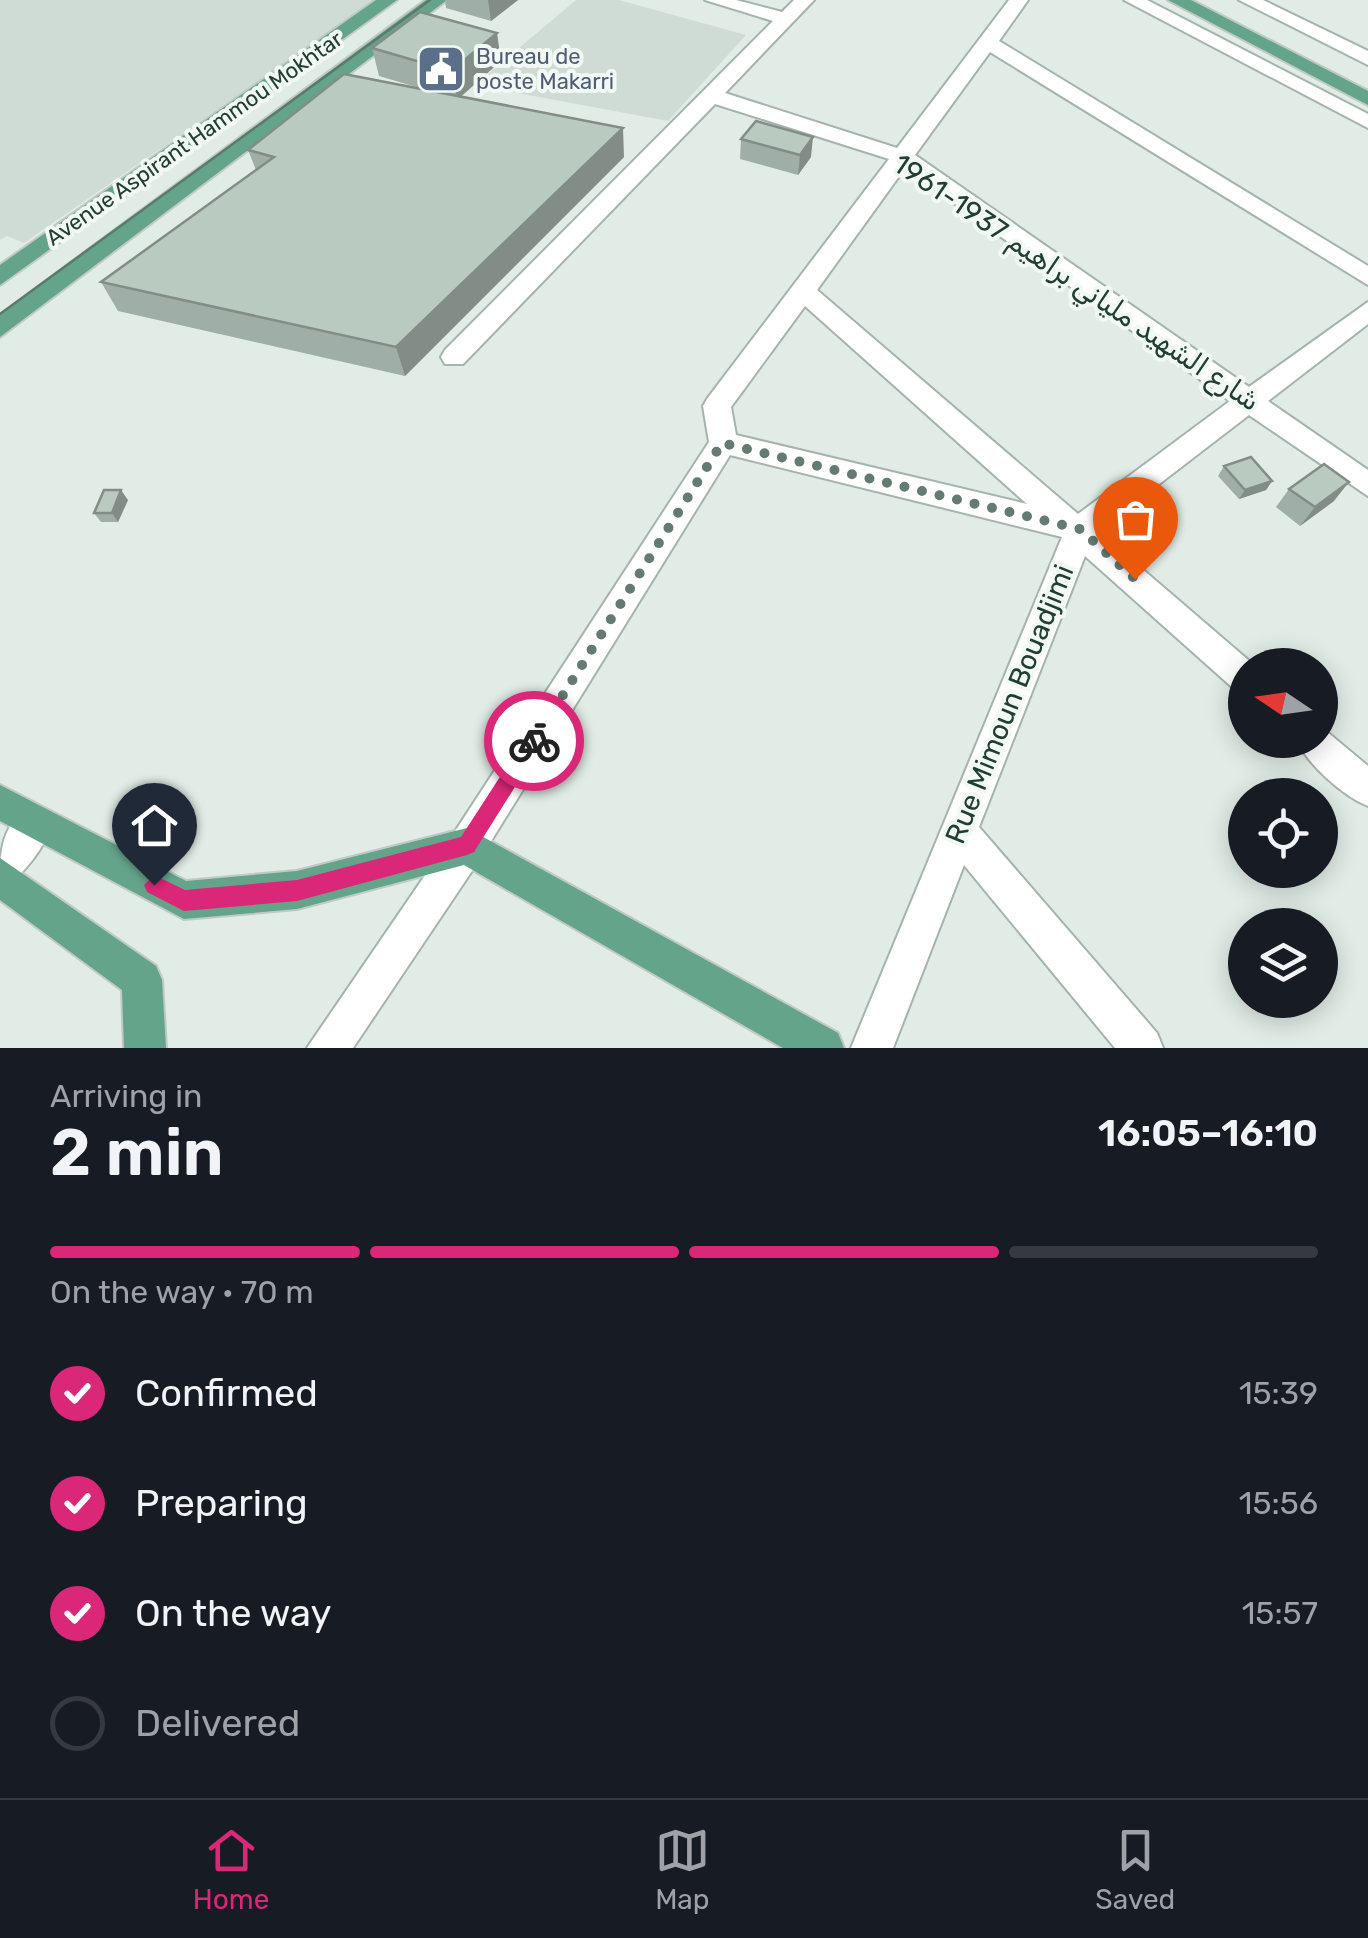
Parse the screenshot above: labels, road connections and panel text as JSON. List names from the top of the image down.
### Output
{
  "streets": {
    "main road": ["Avenue Aspirant Hammou Mokhtar"],
    "street": ["شارع الشهيد ملياني براهيم 1937-1961", "Rue Mimoun Bouadjimi"]
  },
  "crossings": [
    ["شارع الشهيد ملياني براهيم 1937-1961", "Rue Mimoun Bouadjimi"]
  ],
  "places": {
    "public building": ["Bureau de poste Makarri"]
  },
  "north": "left",
  "page": {
    "heading": ["2 min", "Arriving in", "16:05–16:10"],
    "bar": "On the way · 70 m",
    "list": [
      ["Confirmed", "15:39"],
      ["Preparing", "15:56"],
      ["On the way", "15:57"],
      "Delivered"
    ],
    "tabs": ["Home", "Map", "Saved"]
  }
}
